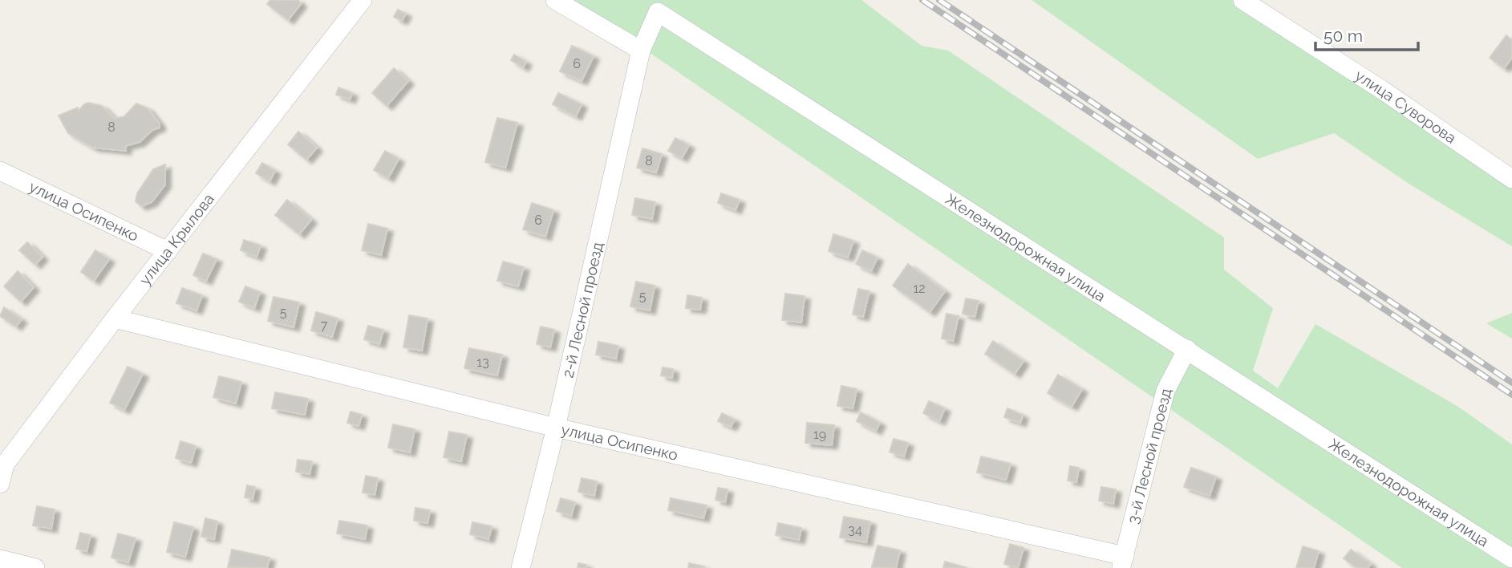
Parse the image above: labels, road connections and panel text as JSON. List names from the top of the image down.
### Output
{
  "streets": {
    "street": [
      "улица Суворова",
      "улица Осипенко",
      "улица Крылова",
      "Железнодорожная улица",
      "2-й Лесной проезд",
      "3-й Лесной проезд"
    ]
  },
  "crossings": [
    ["улица Осипенко", "улица Крылова"],
    ["улица Осипенко", "2-й Лесной проезд"],
    ["улица Осипенко", "3-й Лесной проезд"],
    ["Железнодорожная улица", "2-й Лесной проезд"],
    ["Железнодорожная улица", "3-й Лесной проезд"]
  ],
  "house_numbers": [
    "6",
    "8",
    "8",
    "6",
    "12",
    "5",
    "5",
    "7",
    "13",
    "19",
    "34"
  ],
  "scale_bar": "50 m"
}
